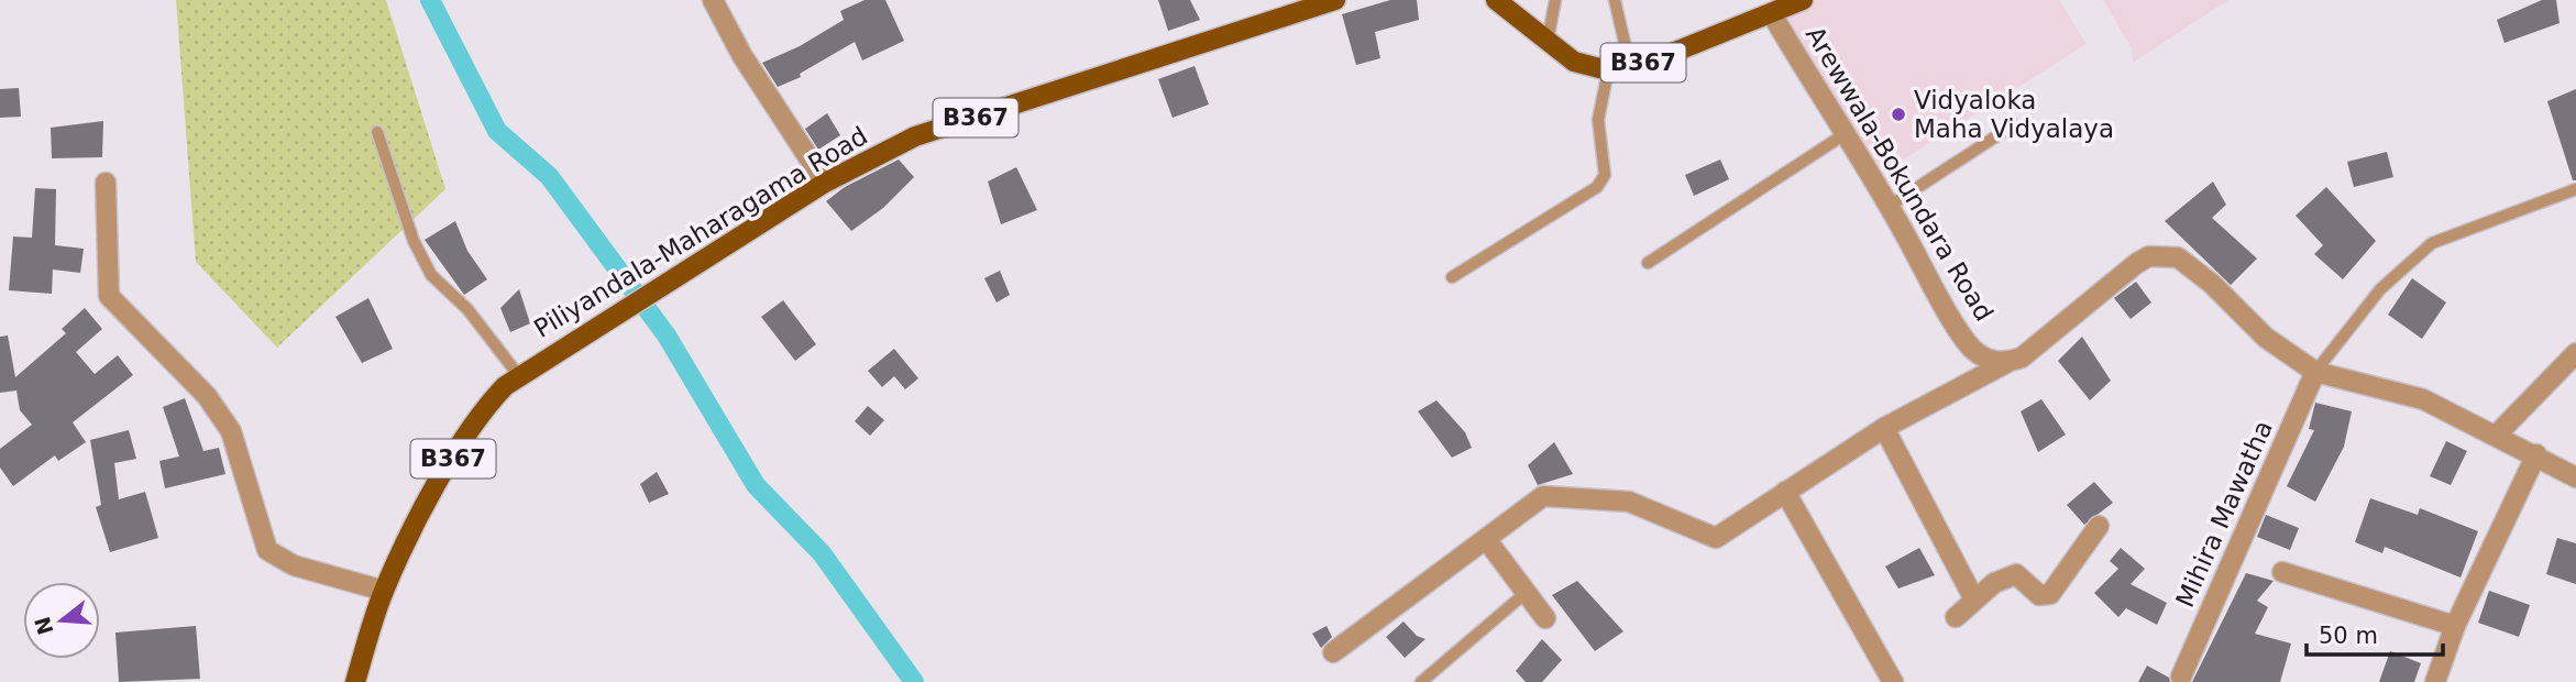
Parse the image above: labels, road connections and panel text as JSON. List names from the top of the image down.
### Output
{
  "streets": {
    "main road": ["B367", "Piliyandala-Maharagama Road"],
    "street": ["Arewwala-Bokundara Road", "Mihira Mawatha"]
  },
  "crossings": [
    ["B367", "Arewwala-Bokundara Road"]
  ],
  "places": ["Vidyaloka Maha Vidyalaya"],
  "scale_bar": "50 m",
  "north": "left"
}
